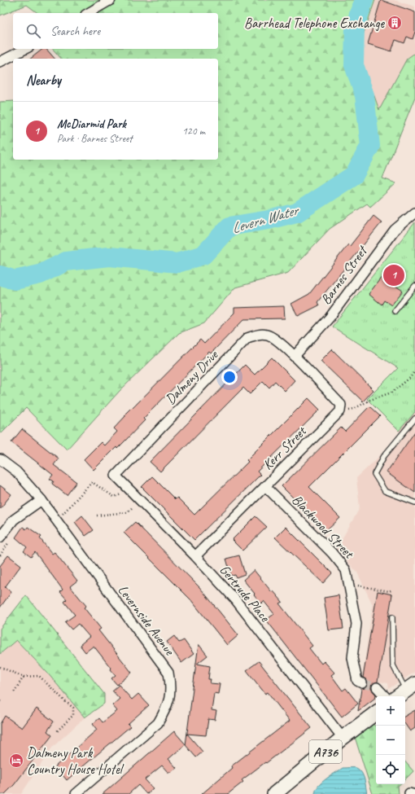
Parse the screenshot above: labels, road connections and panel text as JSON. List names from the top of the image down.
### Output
{
  "streets": {
    "main road": ["A736"],
    "street": [
      "Barnes Street",
      "Dalmeny Drive",
      "Kerr Street",
      "Blackwood Street",
      "Gertrude Place",
      "Levernside Avenue"
    ]
  },
  "crossings": [
    ["Barnes Street", "Dalmeny Drive"],
    ["Dalmeny Drive", "Gertrude Place"],
    ["Kerr Street", "Blackwood Street"],
    ["Kerr Street", "Gertrude Place"],
    ["Gertrude Place", "A736"]
  ],
  "water": ["Levern Water"],
  "places": {
    "building": ["Barrhead Telephone Exchange"],
    "hotel": ["Dalmeny Park Country House Hotel"]
  },
  "page": {
    "search": "Search here",
    "heading": "Nearby",
    "list": [
      {
        "mark": "1",
        "name": "McDiarmid Park",
        "note": "Park · Barnes Street",
        "value": "120 m"
      }
    ],
    "pins": "1",
    "map_buttons": ["+", "−"]
  }
}
